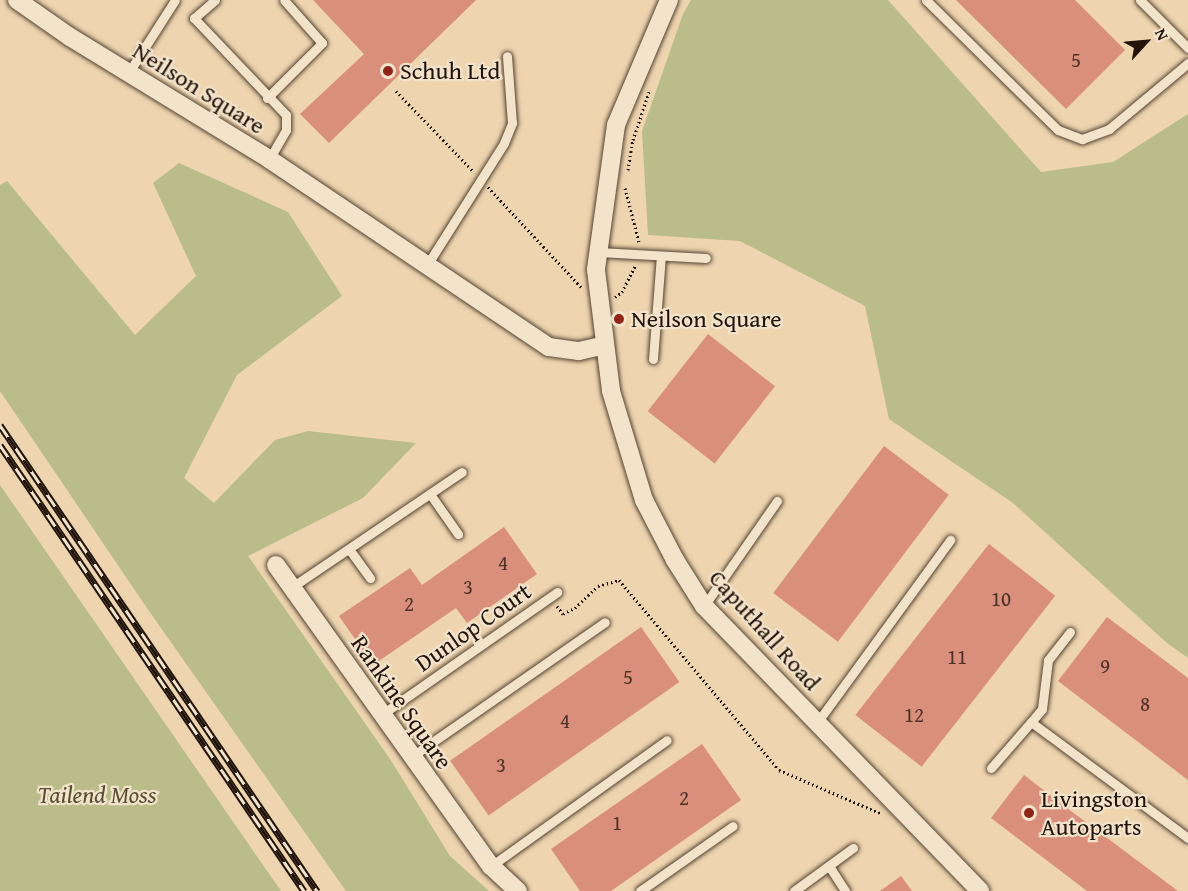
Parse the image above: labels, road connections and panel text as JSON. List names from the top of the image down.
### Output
{
  "streets": {
    "street": ["Neilson Square", "Caputhall Road", "Rankine Square"],
    "lane": ["Dunlop Court"]
  },
  "crossings": [
    ["Neilson Square", "Caputhall Road"],
    ["Dunlop Court", "Rankine Square"]
  ],
  "parks": ["Tailend Moss"],
  "places": ["Schuh Ltd", "Neilson Square", "Livingston Autoparts"],
  "house_numbers": [
    "5",
    "4",
    "3",
    "10",
    "2",
    "11",
    "9",
    "5",
    "8",
    "12",
    "4",
    "3",
    "2",
    "1"
  ],
  "north": "top right"
}
